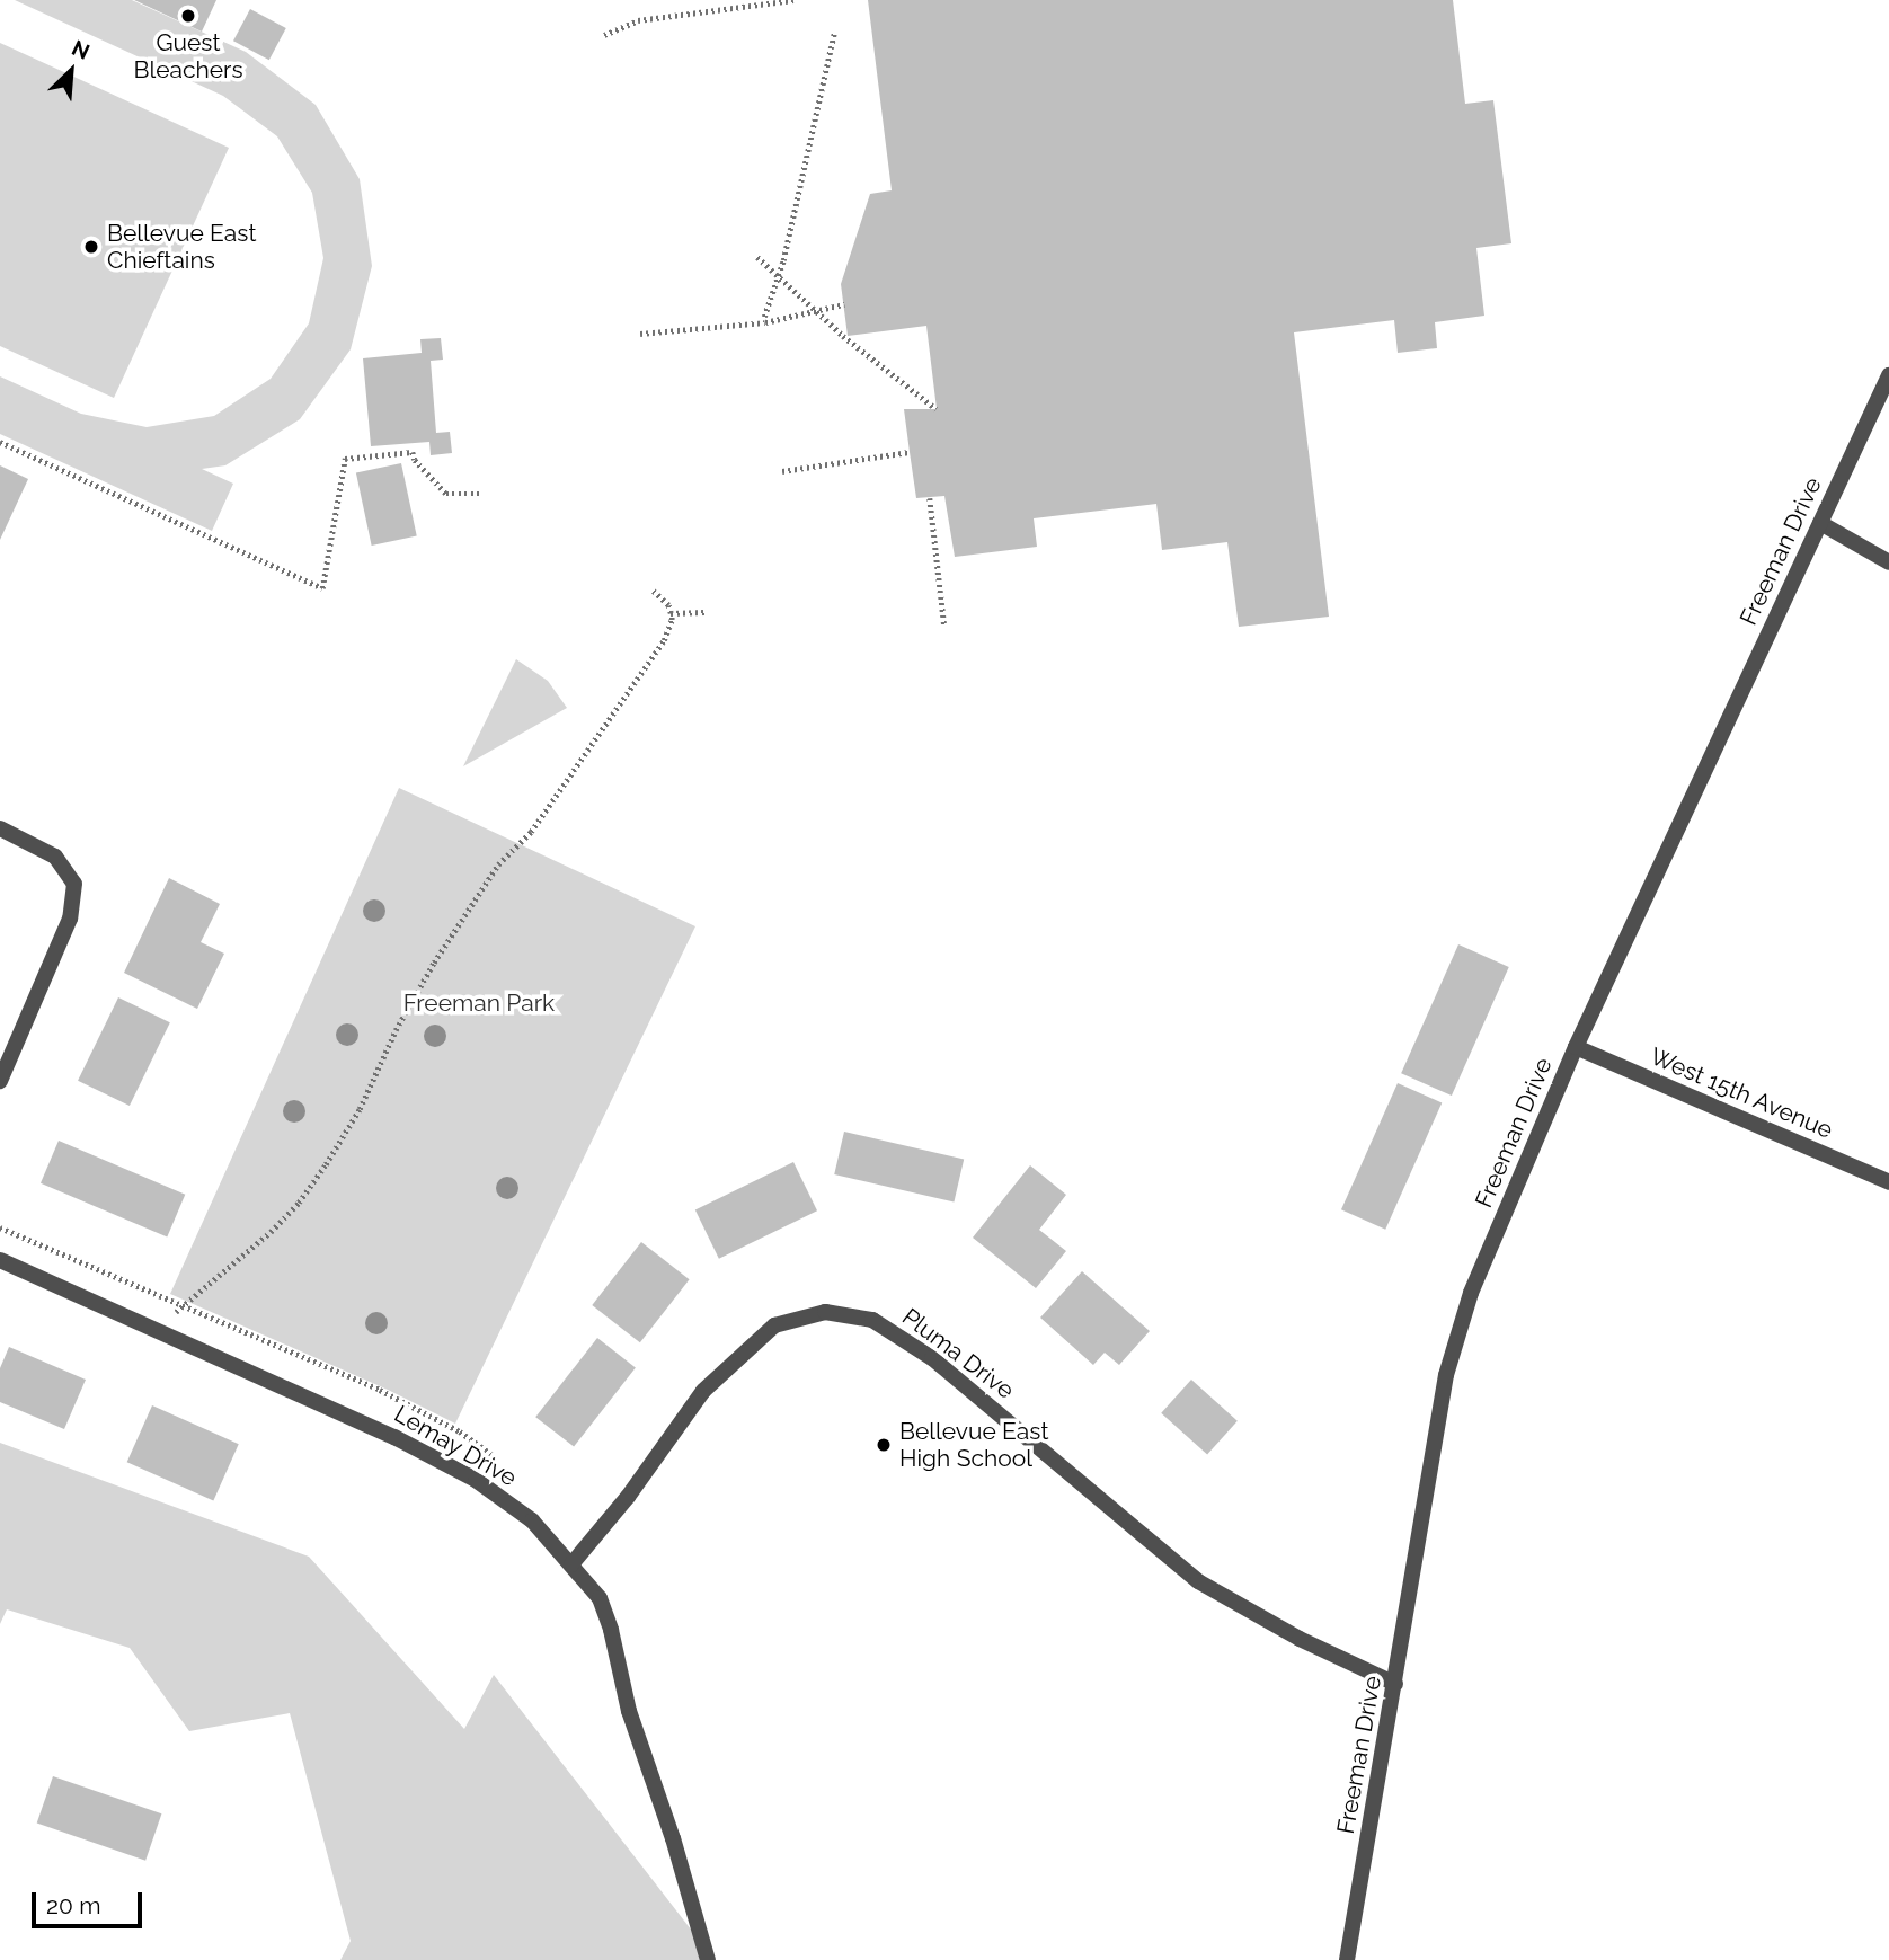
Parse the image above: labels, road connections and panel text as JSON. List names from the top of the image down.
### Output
{
  "streets": {
    "street": [
      "Freeman Drive",
      "West 15th Avenue",
      "Pluma Drive",
      "Lemay Drive"
    ]
  },
  "crossings": [
    ["Freeman Drive", "West 15th Avenue"],
    ["Freeman Drive", "Pluma Drive"],
    ["Pluma Drive", "Lemay Drive"]
  ],
  "parks": ["Freeman Park"],
  "places": ["Guest Bleachers", "Bellevue East Chieftains", "Bellevue East High School"],
  "scale_bar": "20 m",
  "north": "top right"
}
